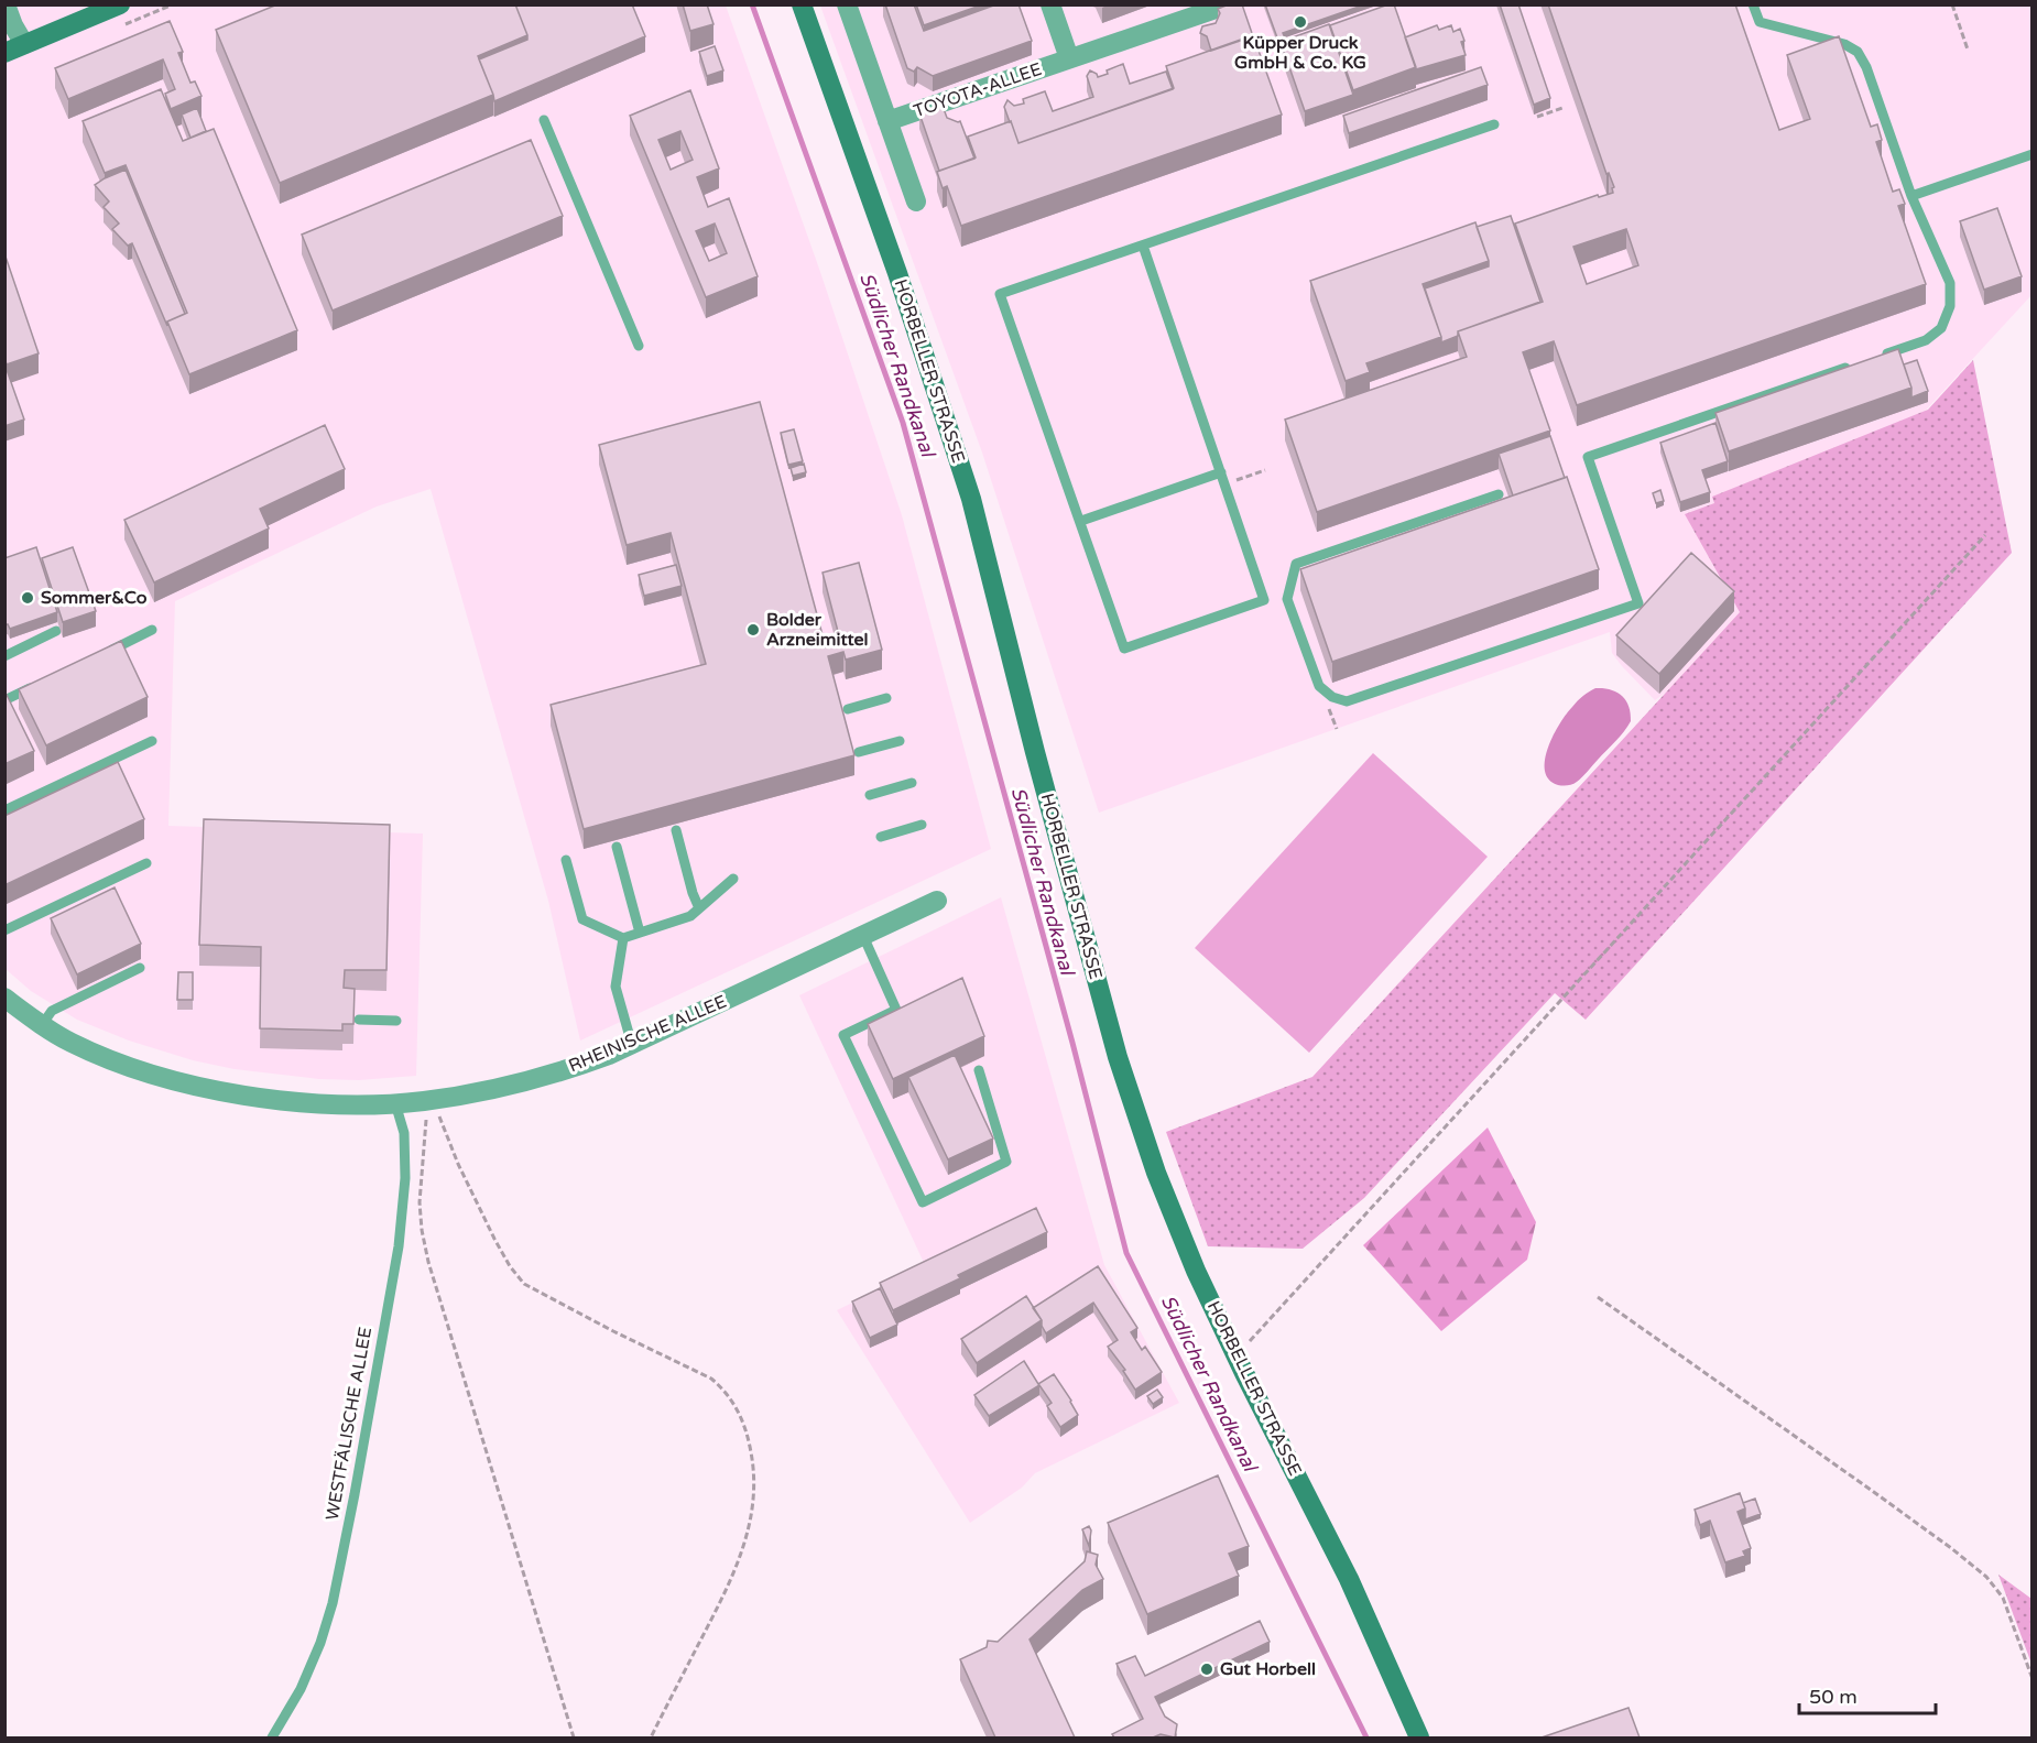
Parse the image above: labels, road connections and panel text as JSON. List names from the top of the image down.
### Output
{
  "streets": {
    "main road": ["HORBELLER STRASSE"],
    "street": ["TOYOTA-ALLEE", "RHEINISCHE ALLEE"],
    "lane": ["WESTFÄLISCHE ALLEE"]
  },
  "crossings": [
    ["RHEINISCHE ALLEE", "WESTFÄLISCHE ALLEE"]
  ],
  "water": ["Südlicher Randkanal"],
  "places": [
    "Küpper Druck GmbH & Co. KG",
    "Sommer&Co",
    "Bolder Arzneimittel",
    "Gut Horbell"
  ],
  "scale_bar": "50 m"
}
